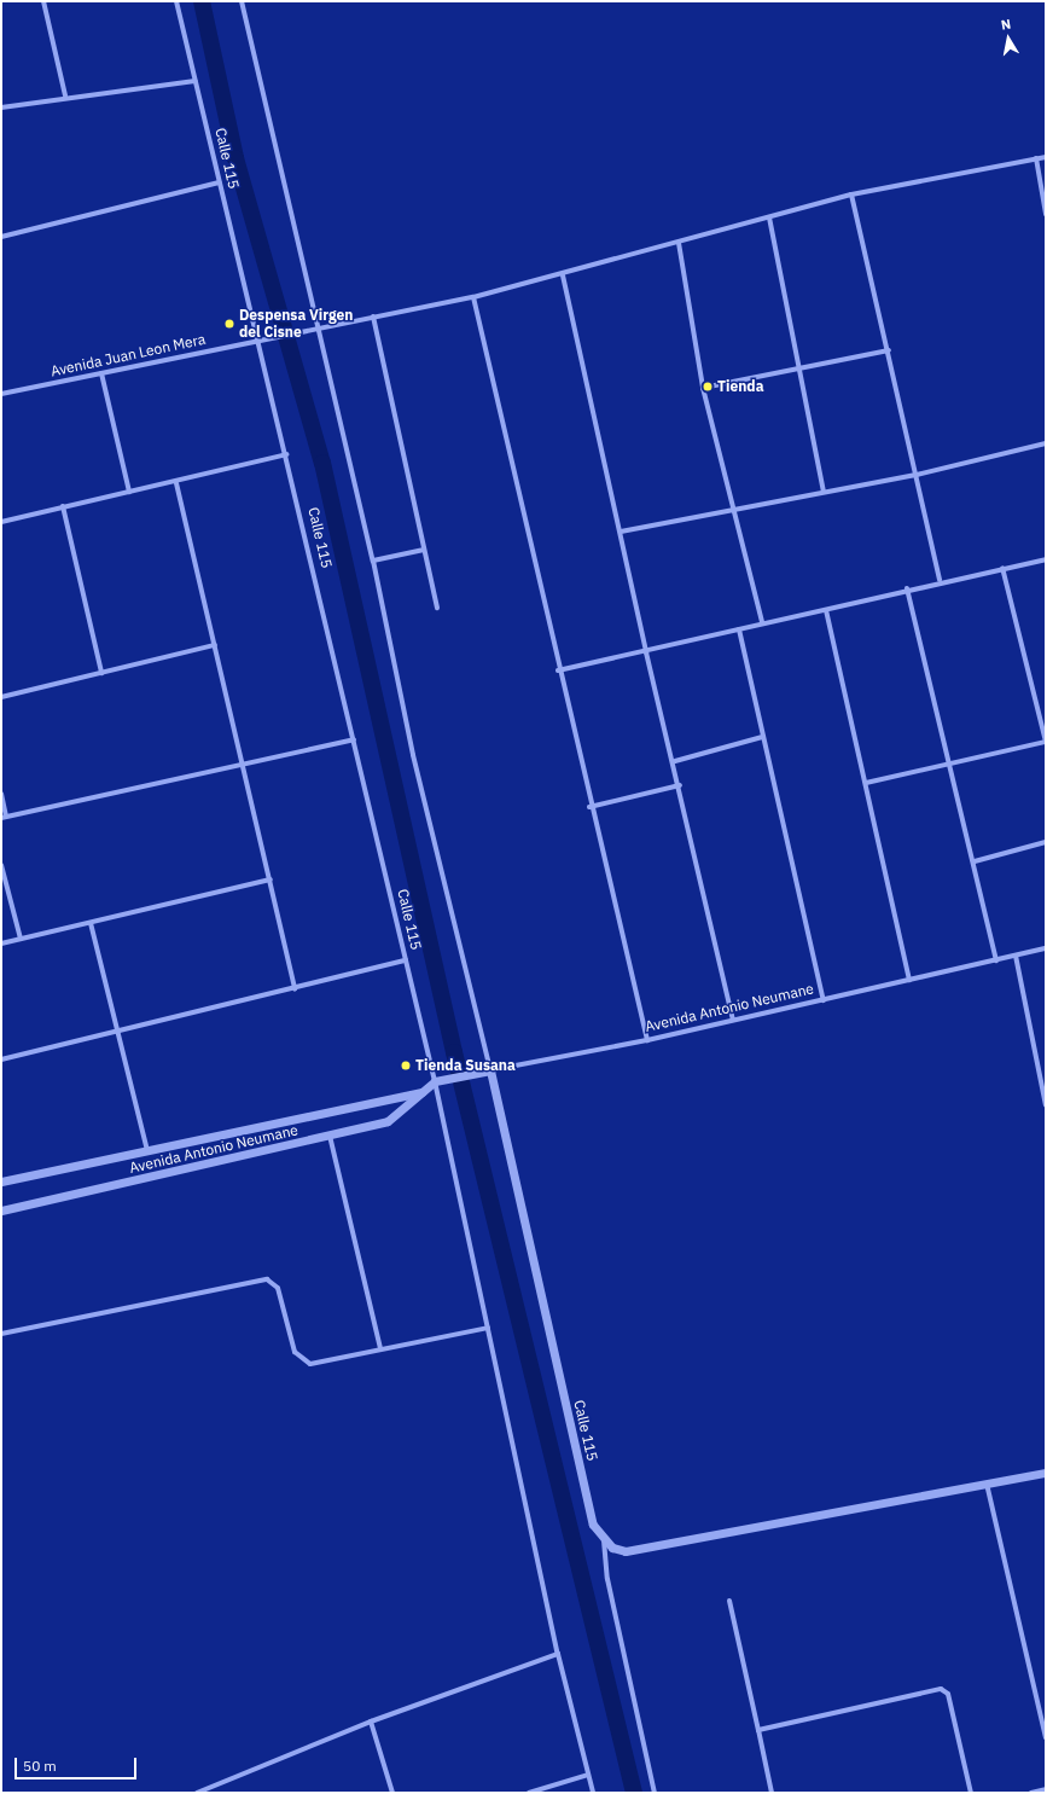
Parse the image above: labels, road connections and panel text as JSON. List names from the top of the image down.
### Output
{
  "streets": {
    "street": ["Calle 115", "Avenida Juan Leon Mera", "Avenida Antonio Neumane"]
  },
  "crossings": [
    ["Calle 115", "Avenida Juan Leon Mera"],
    ["Calle 115", "Avenida Antonio Neumane"]
  ],
  "places": ["Despensa Virgen del Cisne", "Tienda", "Tienda Susana"],
  "scale_bar": "50 m",
  "north": "top"
}
